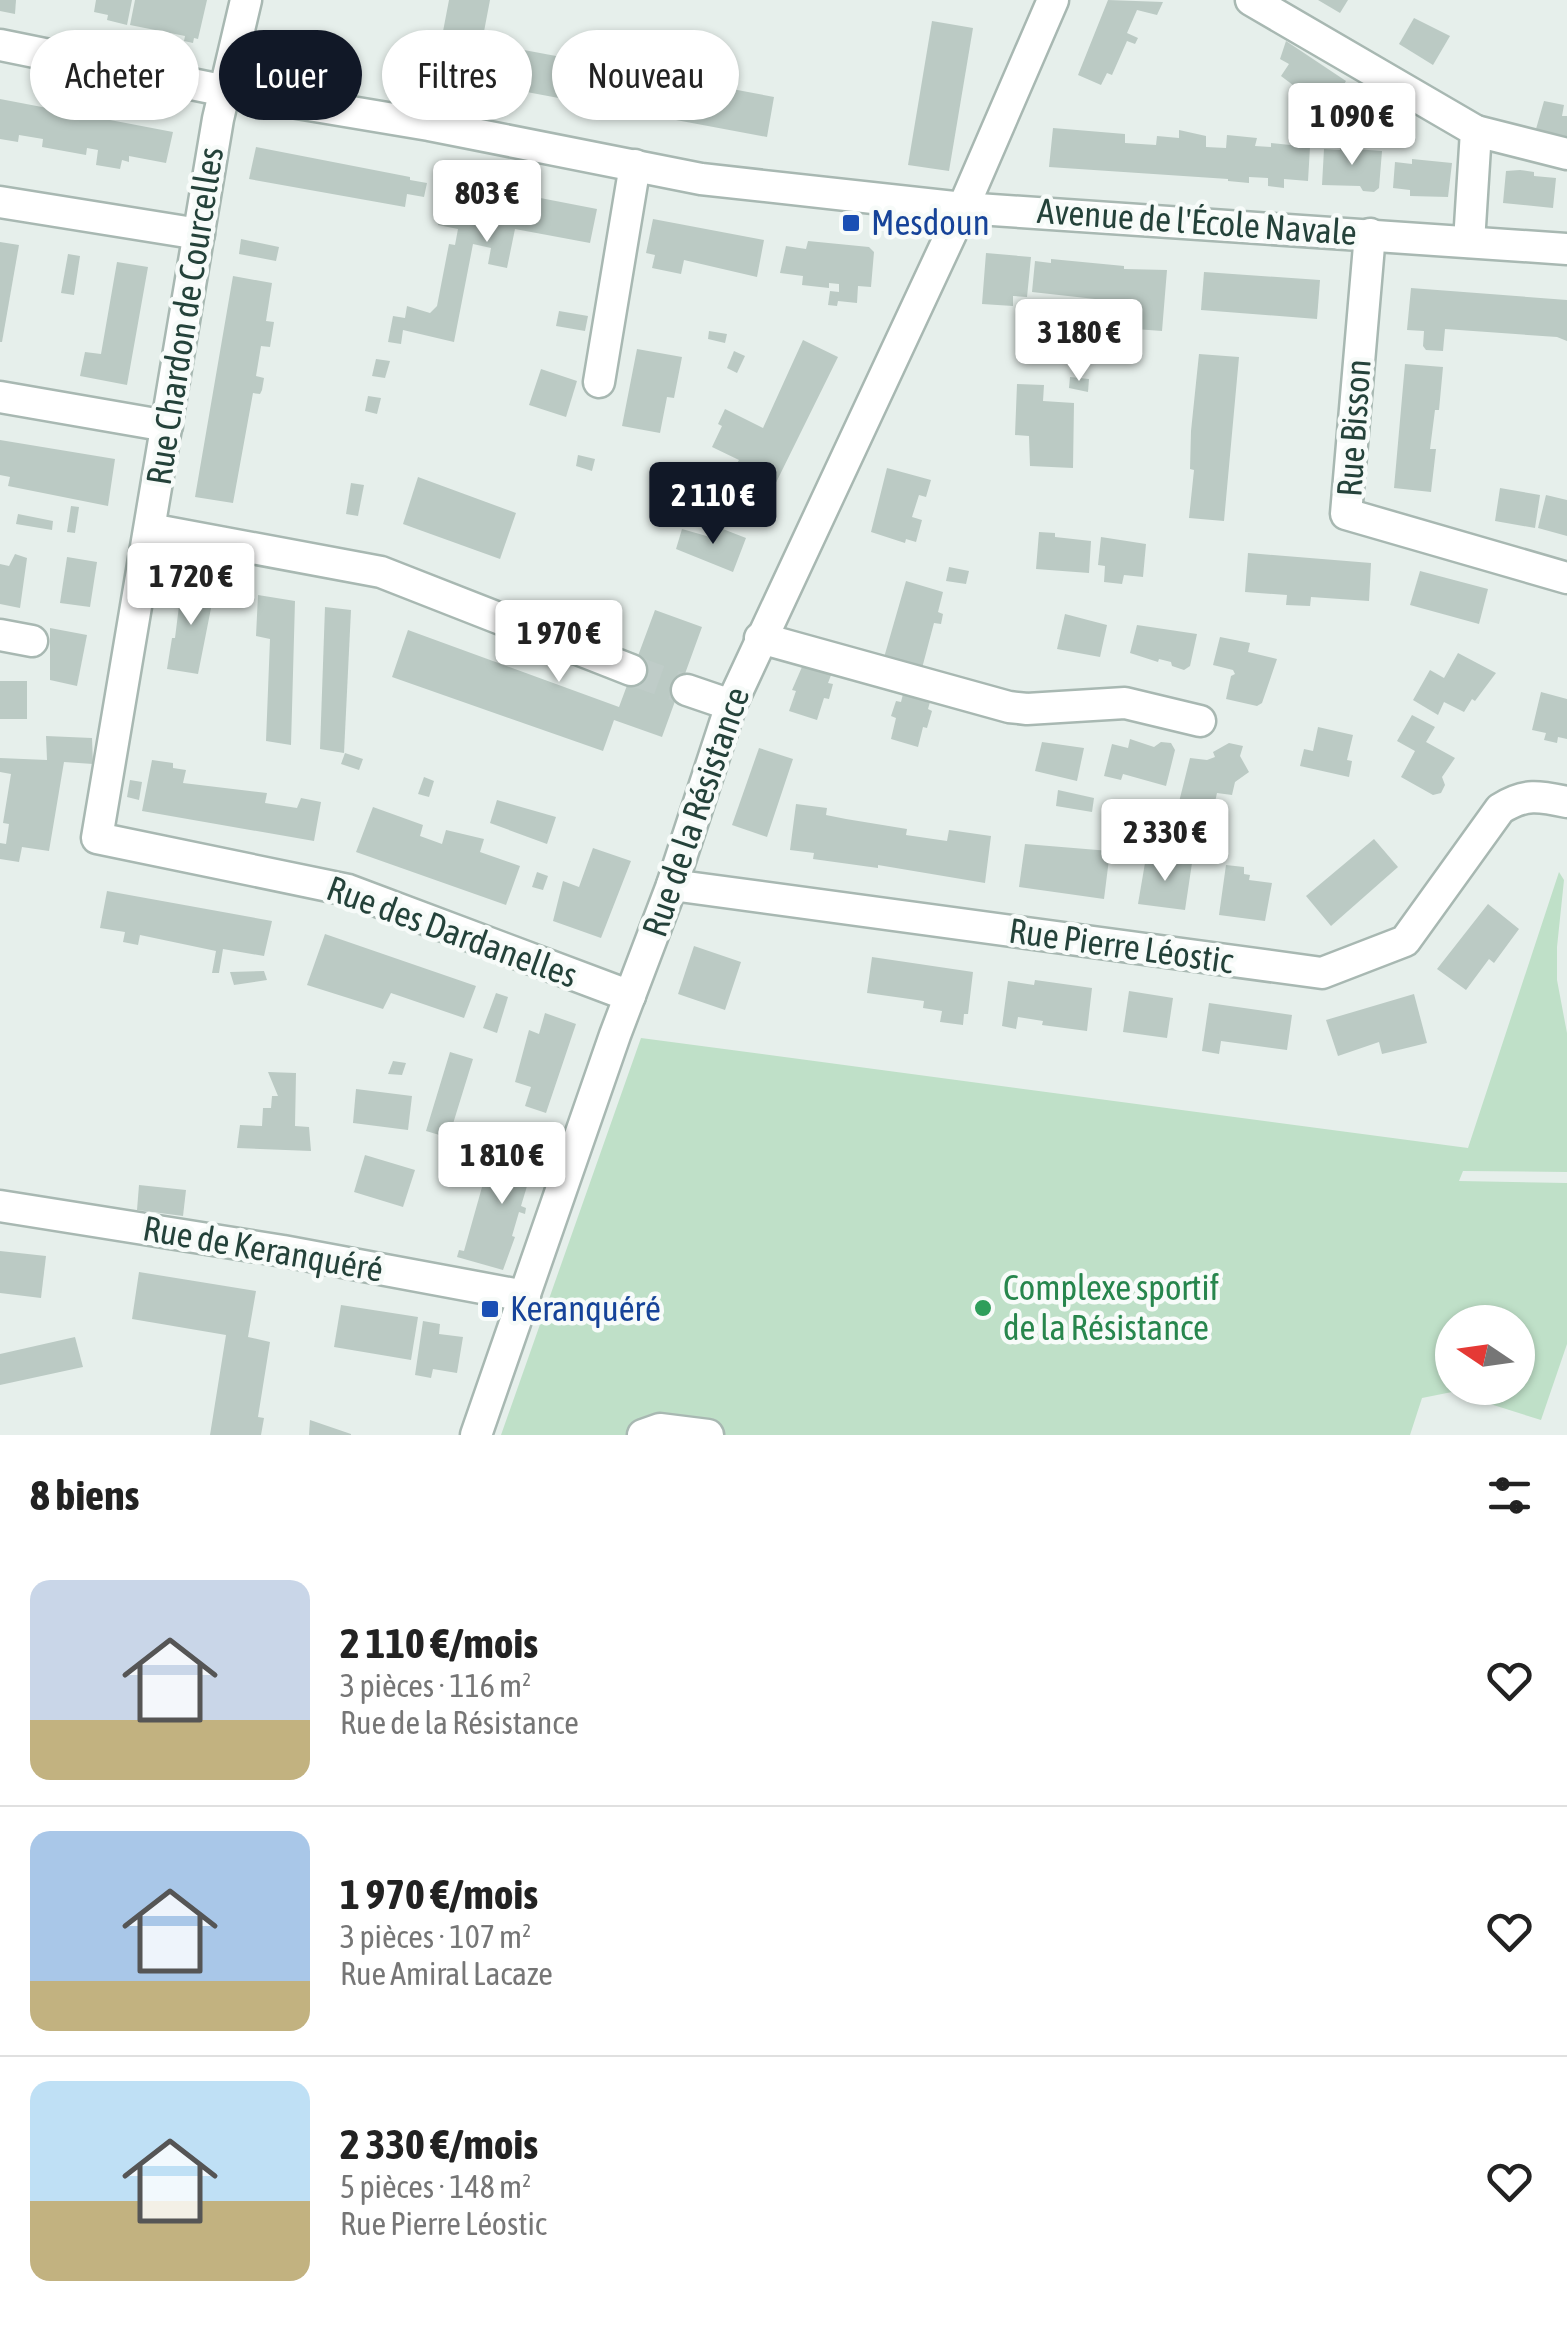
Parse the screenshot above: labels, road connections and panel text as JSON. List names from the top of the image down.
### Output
{
  "streets": {
    "street": [
      "Avenue de l'École Navale",
      "Rue Chardon de Courcelles",
      "Rue Bisson",
      "Rue de la Résistance",
      "Rue des Dardanelles",
      "Rue Pierre Léostic",
      "Rue de Keranquéré"
    ]
  },
  "crossings": [
    ["Avenue de l'École Navale", "Rue Bisson"],
    ["Avenue de l'École Navale", "Rue de la Résistance"],
    ["Rue Chardon de Courcelles", "Rue des Dardanelles"],
    ["Rue de la Résistance", "Rue des Dardanelles"],
    ["Rue de la Résistance", "Rue Pierre Léostic"],
    ["Rue de la Résistance", "Rue de Keranquéré"]
  ],
  "places": {
    "transit": ["Mesdoun", "Keranquéré"],
    "other": ["Complexe sportif de la Résistance"]
  },
  "north": "left",
  "page": {
    "chip": [
      "Acheter",
      "Louer",
      "Filtres",
      "Nouveau"
    ],
    "price": [
      "1 090 €",
      "803 €",
      "3 180 €",
      "2 110 €",
      "1 720 €",
      "1 970 €",
      "2 330 €",
      "1 810 €"
    ],
    "heading": "8 biens",
    "list": [
      {
        "name": "2 110 €/mois",
        "note": "3 pièces · 116 m² · Rue de la Résistance"
      },
      {
        "name": "1 970 €/mois",
        "note": "3 pièces · 107 m² · Rue Amiral Lacaze"
      },
      {
        "name": "2 330 €/mois",
        "note": "5 pièces · 148 m² · Rue Pierre Léostic"
      }
    ]
  }
}
